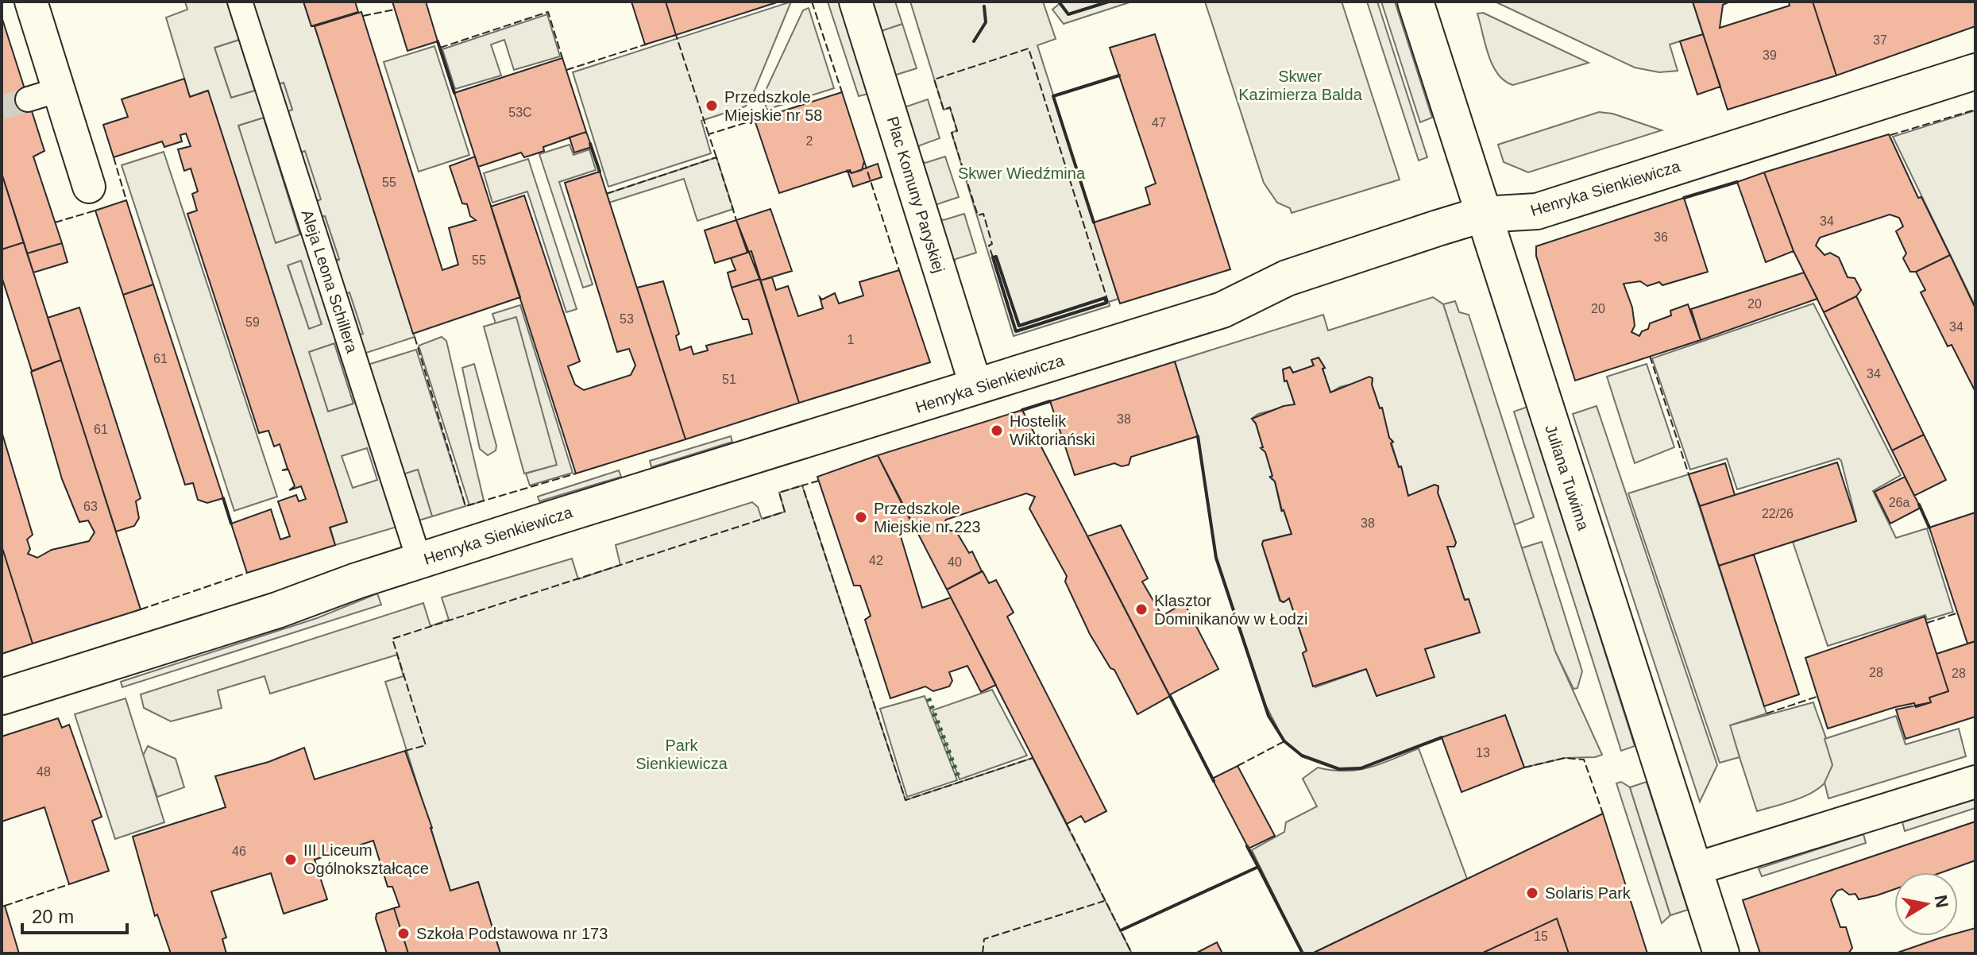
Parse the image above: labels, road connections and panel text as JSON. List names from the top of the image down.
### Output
{
  "streets": {
    "street": [
      "Henryka Sienkiewicza",
      "Plac Komuny Paryskiej",
      "Aleja Leona Schillera",
      "Juliana Tuwima"
    ]
  },
  "crossings": [
    ["Henryka Sienkiewicza", "Plac Komuny Paryskiej"],
    ["Henryka Sienkiewicza", "Aleja Leona Schillera"],
    ["Henryka Sienkiewicza", "Juliana Tuwima"]
  ],
  "parks": ["Skwer Kazimierza Balda", "Skwer Wiedźmina", "Park Sienkiewicza"],
  "places": [
    "Przedszkole Miejskie nr 58",
    "Hostelik Wiktoriański",
    "Przedszkole Miejskie nr 223",
    "Klasztor Dominikanów w Łodzi",
    "III Liceum Ogólnokształcące",
    "Solaris Park",
    "Szkoła Podstawowa nr 173"
  ],
  "house_numbers": [
    "37",
    "39",
    "53C",
    "47",
    "2",
    "55",
    "34",
    "36",
    "55",
    "20",
    "20",
    "53",
    "59",
    "34",
    "1",
    "61",
    "34",
    "51",
    "38",
    "61",
    "26a",
    "63",
    "22/26",
    "38",
    "42",
    "40",
    "28",
    "28",
    "13",
    "48",
    "46",
    "15"
  ],
  "scale_bar": "20 m",
  "north": "right"
}
